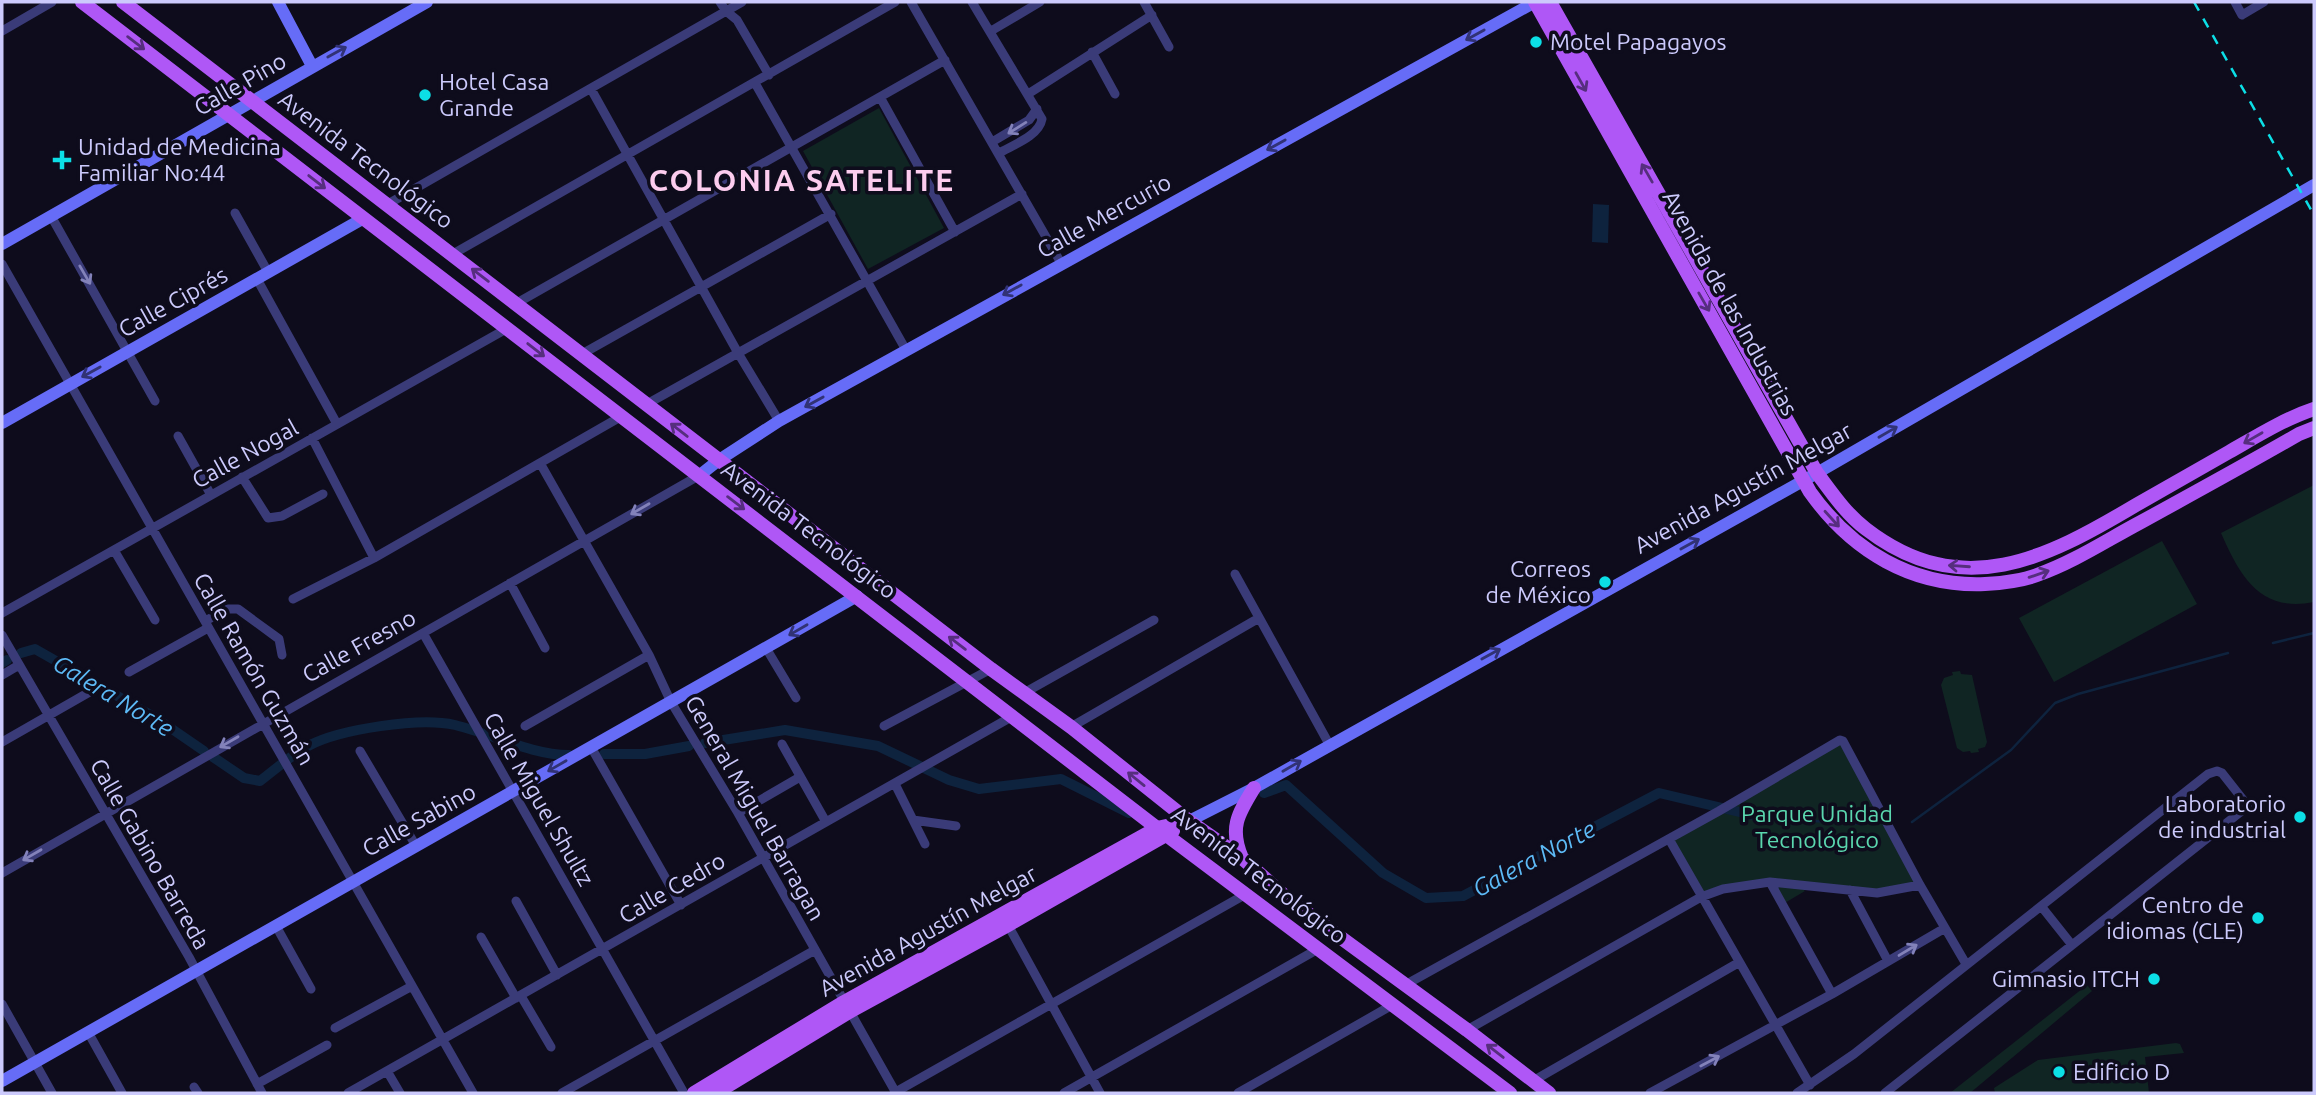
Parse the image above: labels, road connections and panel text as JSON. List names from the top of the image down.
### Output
{
  "streets": {
    "main road": [
      "Calle Pino",
      "Avenida Tecnológico",
      "Calle Mercurio",
      "Calle Ciprés",
      "Avenida de las Industrias",
      "Avenida Agustín Melgar",
      "Calle Sabino"
    ],
    "street": [
      "Calle Nogal",
      "Calle Fresno",
      "Calle Ramón Guzmán",
      "Calle Miguel Shultz",
      "General Miguel Barragan",
      "Calle Gabino Barreda",
      "Calle Cedro"
    ]
  },
  "crossings": [
    ["Calle Pino", "Avenida Tecnológico"],
    ["Avenida Tecnológico", "Calle Mercurio"],
    ["Avenida Tecnológico", "Calle Ciprés"],
    ["Avenida Tecnológico", "Calle Nogal"],
    ["Avenida Tecnológico", "Avenida Agustín Melgar"],
    ["Avenida Tecnológico", "Calle Fresno"],
    ["Avenida Tecnológico", "Calle Sabino"],
    ["Avenida Tecnológico", "Calle Cedro"],
    ["Calle Mercurio", "Avenida de las Industrias"],
    ["Calle Mercurio", "Calle Fresno"],
    ["Calle Ciprés", "Calle Ramón Guzmán"],
    ["Avenida de las Industrias", "Avenida Agustín Melgar"],
    ["Calle Nogal", "Calle Ramón Guzmán"],
    ["Avenida Agustín Melgar", "General Miguel Barragan"],
    ["Calle Fresno", "Calle Ramón Guzmán"],
    ["Calle Fresno", "Calle Miguel Shultz"],
    ["Calle Fresno", "General Miguel Barragan"],
    ["Calle Fresno", "Calle Gabino Barreda"],
    ["Calle Ramón Guzmán", "Calle Sabino"],
    ["Calle Ramón Guzmán", "Calle Cedro"],
    ["Calle Miguel Shultz", "Calle Sabino"],
    ["Calle Miguel Shultz", "Calle Cedro"],
    ["General Miguel Barragan", "Calle Sabino"],
    ["General Miguel Barragan", "Calle Cedro"],
    ["Calle Sabino", "Calle Gabino Barreda"]
  ],
  "one_way": ["Calle Mercurio", "Avenida Agustín Melgar", "Calle Fresno"],
  "districts": ["COLONIA SATELITE"],
  "water": ["Galera Norte"],
  "parks": ["Parque Unidad Tecnológico"],
  "places": {
    "other": [
      "Motel Papagayos",
      "Hotel Casa Grande",
      "Correos de México",
      "Laboratorio de industrial",
      "Centro de idiomas (CLE)",
      "Gimnasio ITCH",
      "Edificio D"
    ],
    "health": ["Unidad de Medicina Familiar No:44"]
  }
}
